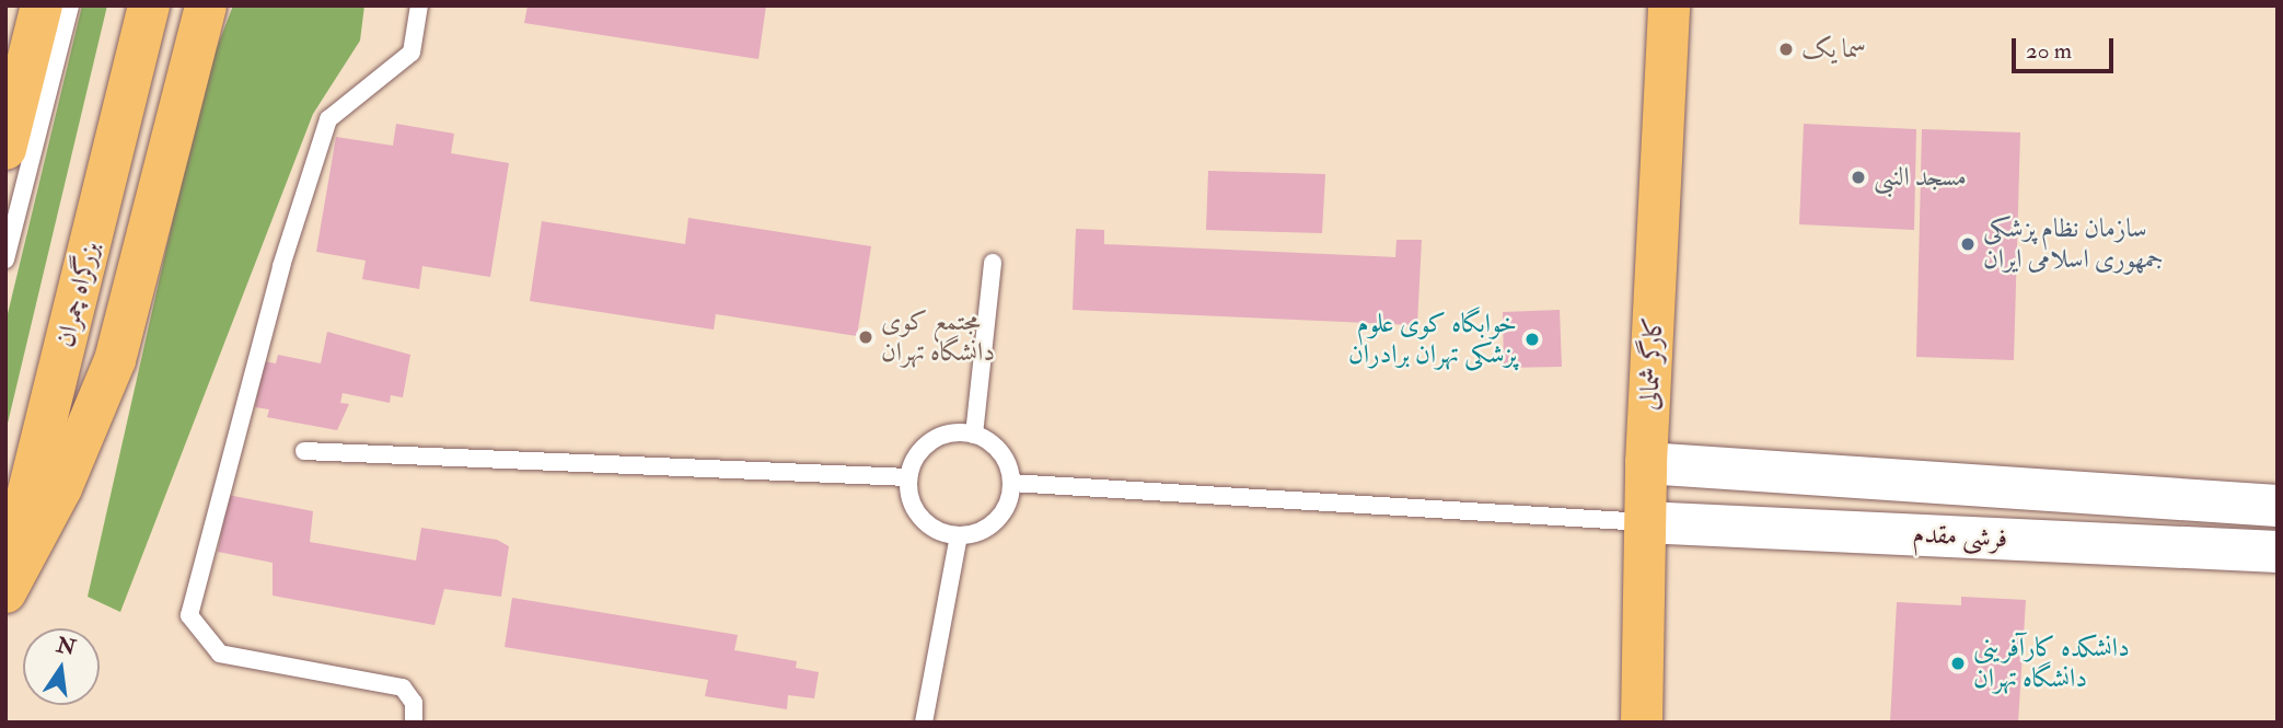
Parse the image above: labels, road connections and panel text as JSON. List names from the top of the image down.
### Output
{
  "streets": {
    "main road": ["بزرگراه چمران", "کارگر شمالی"],
    "street": ["فرشی مقدم"]
  },
  "crossings": [
    ["کارگر شمالی", "فرشی مقدم"]
  ],
  "places": [
    "سما یک",
    "مسجد النبی",
    "سازمان نظام پزشکی جمهوری اسلامی ایران",
    "مجتمع کوی دانشگاه تهران",
    "خوابگاه کوی علوم پزشکی تهران برادران",
    "دانشکده کارآفرینی دانشگاه تهران"
  ],
  "scale_bar": "20 m",
  "north": "top"
}
